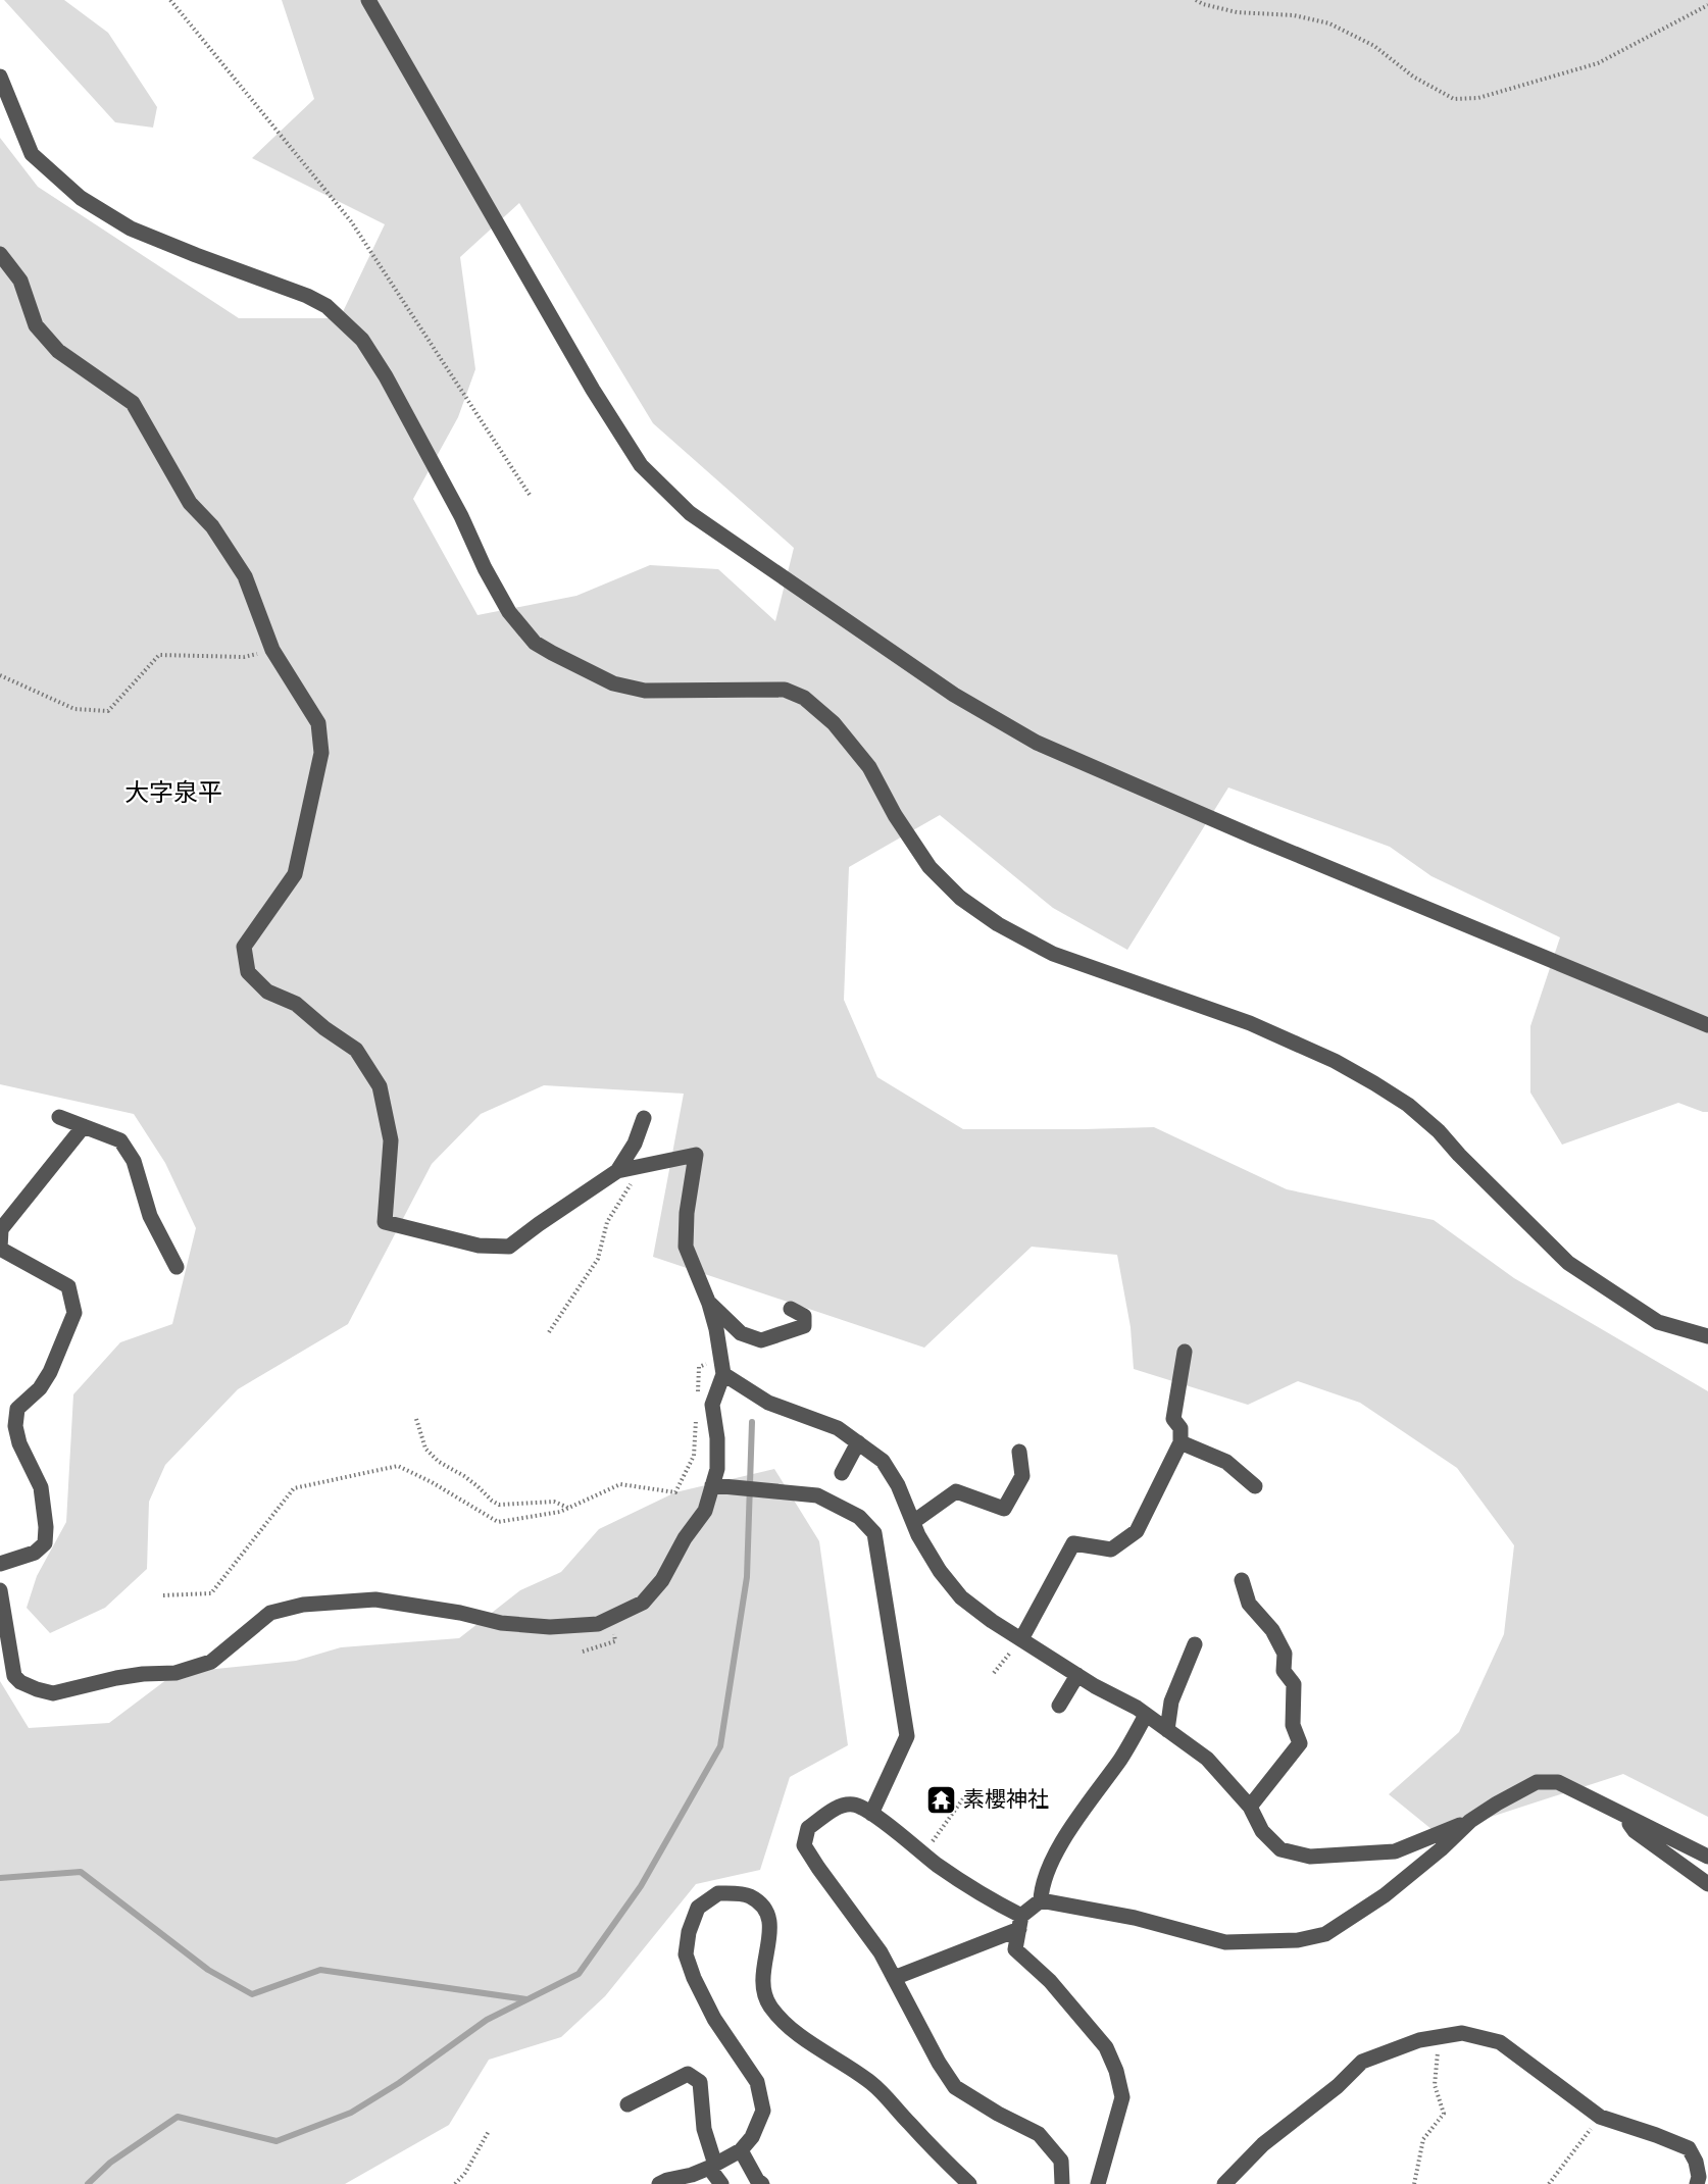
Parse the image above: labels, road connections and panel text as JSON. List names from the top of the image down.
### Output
{
  "districts": ["大字泉平"],
  "places": {
    "temple": ["素櫻神社"]
  }
}
